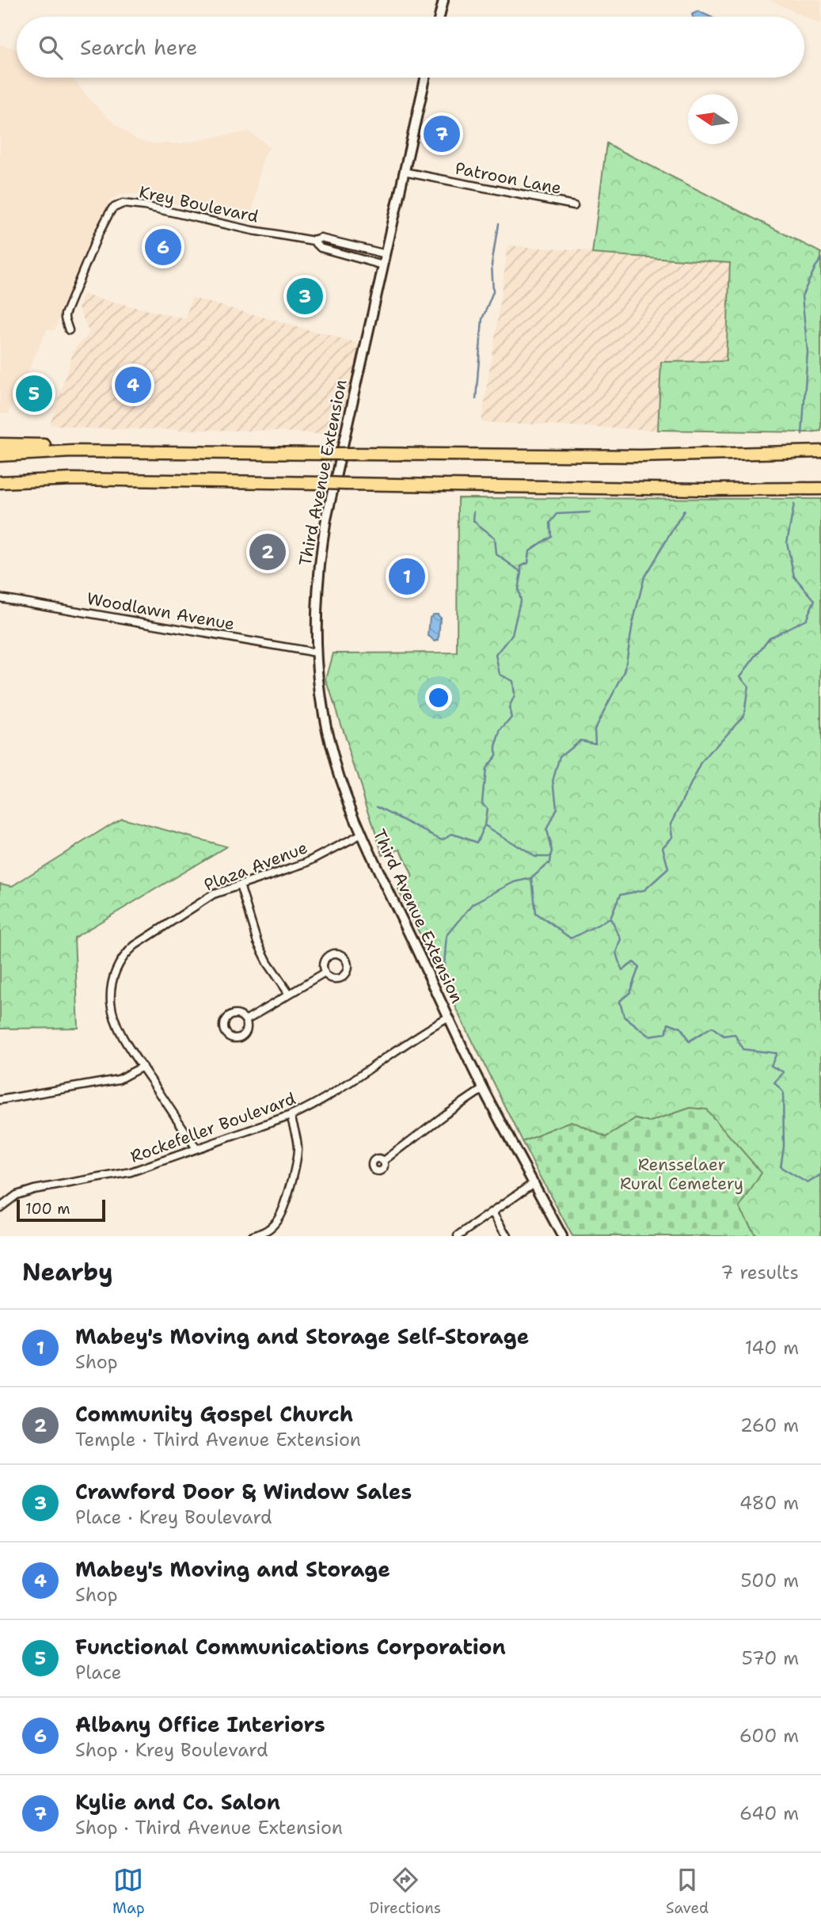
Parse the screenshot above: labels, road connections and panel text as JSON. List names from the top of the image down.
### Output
{
  "streets": {
    "street": [
      "Patroon Lane",
      "Krey Boulevard",
      "Third Avenue Extension",
      "Woodlawn Avenue",
      "Plaza Avenue",
      "Rockefeller Boulevard"
    ]
  },
  "crossings": [
    ["Patroon Lane", "Third Avenue Extension"],
    ["Krey Boulevard", "Third Avenue Extension"],
    ["Third Avenue Extension", "Woodlawn Avenue"],
    ["Third Avenue Extension", "Plaza Avenue"],
    ["Third Avenue Extension", "Rockefeller Boulevard"],
    ["Plaza Avenue", "Rockefeller Boulevard"]
  ],
  "parks": ["Rensselaer Rural Cemetery"],
  "scale_bar": "100 m",
  "north": "left",
  "page": {
    "search": "Search here",
    "pins": [
      "7",
      "6",
      "3",
      "4",
      "5",
      "2",
      "1"
    ],
    "scale": "100 m",
    "heading": ["Nearby", "7 results"],
    "list": [
      {
        "mark": "1",
        "name": "Mabey's Moving and Storage Self-Storage",
        "note": "Shop",
        "value": "140 m"
      },
      {
        "mark": "2",
        "name": "Community Gospel Church",
        "note": "Temple · Third Avenue Extension",
        "value": "260 m"
      },
      {
        "mark": "3",
        "name": "Crawford Door & Window Sales",
        "note": "Place · Krey Boulevard",
        "value": "480 m"
      },
      {
        "mark": "4",
        "name": "Mabey's Moving and Storage",
        "note": "Shop",
        "value": "500 m"
      },
      {
        "mark": "5",
        "name": "Functional Communications Corporation",
        "note": "Place",
        "value": "570 m"
      },
      {
        "mark": "6",
        "name": "Albany Office Interiors",
        "note": "Shop · Krey Boulevard",
        "value": "600 m"
      },
      {
        "mark": "7",
        "name": "Kylie and Co. Salon",
        "note": "Shop · Third Avenue Extension",
        "value": "640 m"
      }
    ],
    "nav": ["Map", "Directions", "Saved"]
  }
}
